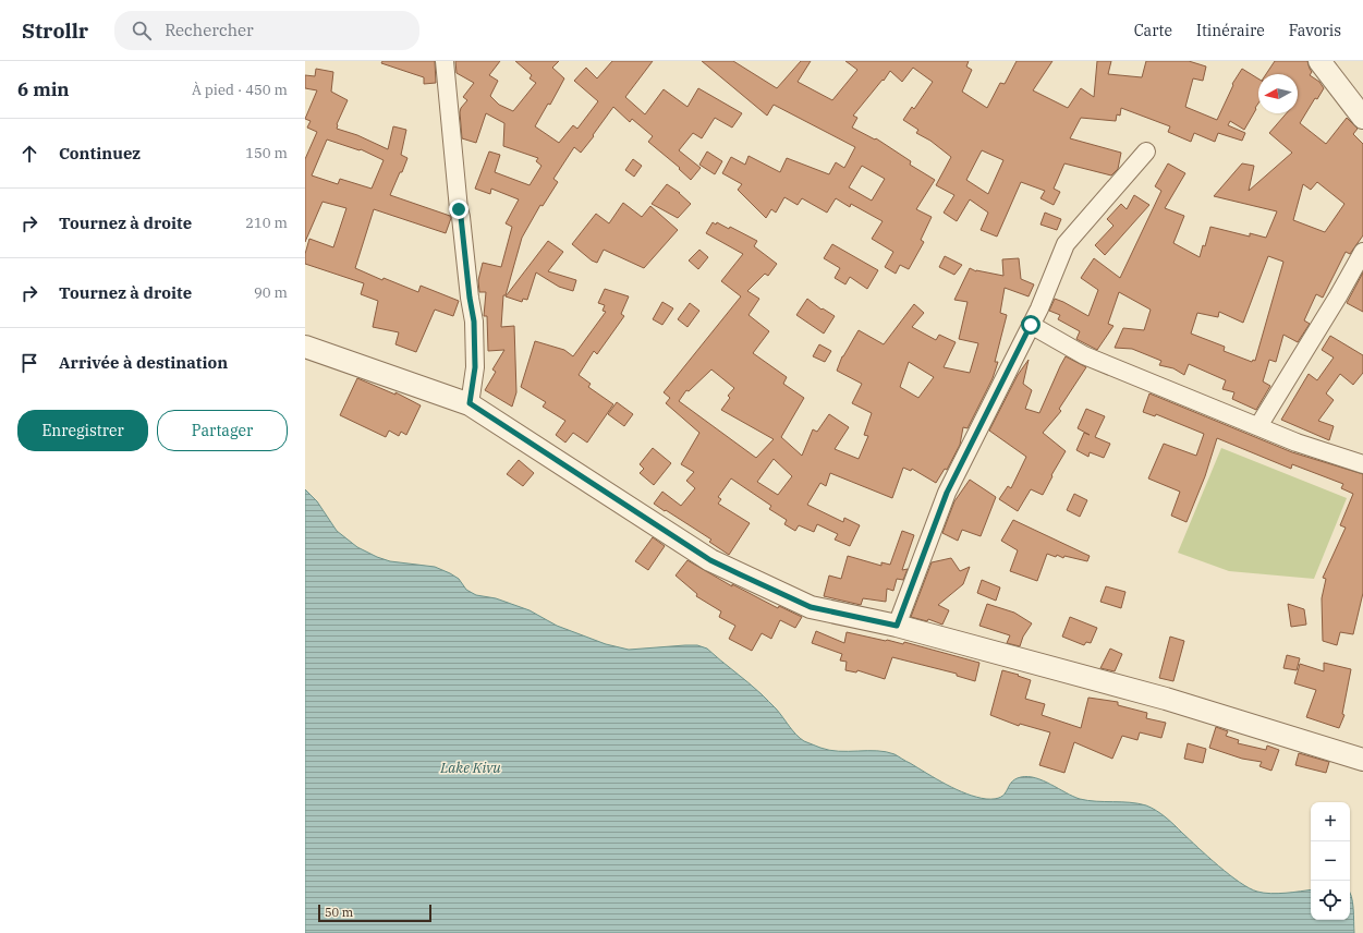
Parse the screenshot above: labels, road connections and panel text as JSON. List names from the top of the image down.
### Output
{
  "water": ["Lake Kivu"],
  "scale_bar": "50 m",
  "north": "left",
  "page": {
    "header": "Strollr",
    "search": "Rechercher",
    "nav": ["Carte", "Itinéraire", "Favoris"],
    "heading": ["6 min", "À pied · 450 m"],
    "list": [
      ["Continuez", "150 m"],
      ["Tournez à droite", "210 m"],
      ["Tournez à droite", "90 m"],
      "Arrivée à destination"
    ],
    "buttons": ["Enregistrer", "Partager"],
    "map_buttons": ["+", "−"],
    "scale": "50 m"
  }
}
